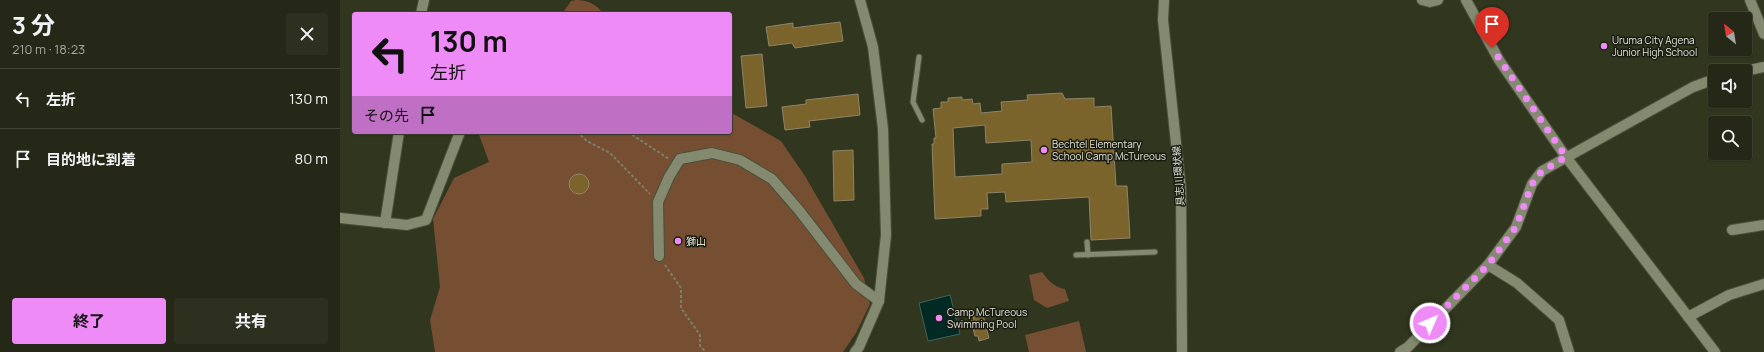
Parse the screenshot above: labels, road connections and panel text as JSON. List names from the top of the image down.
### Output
{
  "streets": {
    "street": ["具志川環状線"]
  },
  "places": [
    "Uruma City Agena Junior High School",
    "Bechtel Elementary School Camp McTureous",
    "獅山",
    "Camp McTureous Swimming Pool"
  ],
  "north": "top left",
  "page": {
    "heading": ["3 分", "210 m · 18:23"],
    "turn": ["130 m", "左折"],
    "list": [
      {
        "name": "左折",
        "value": "130 m"
      },
      {
        "name": "目的地に到着",
        "value": "80 m"
      }
    ],
    "then": "その先",
    "buttons": ["終了", "共有"]
  }
}
